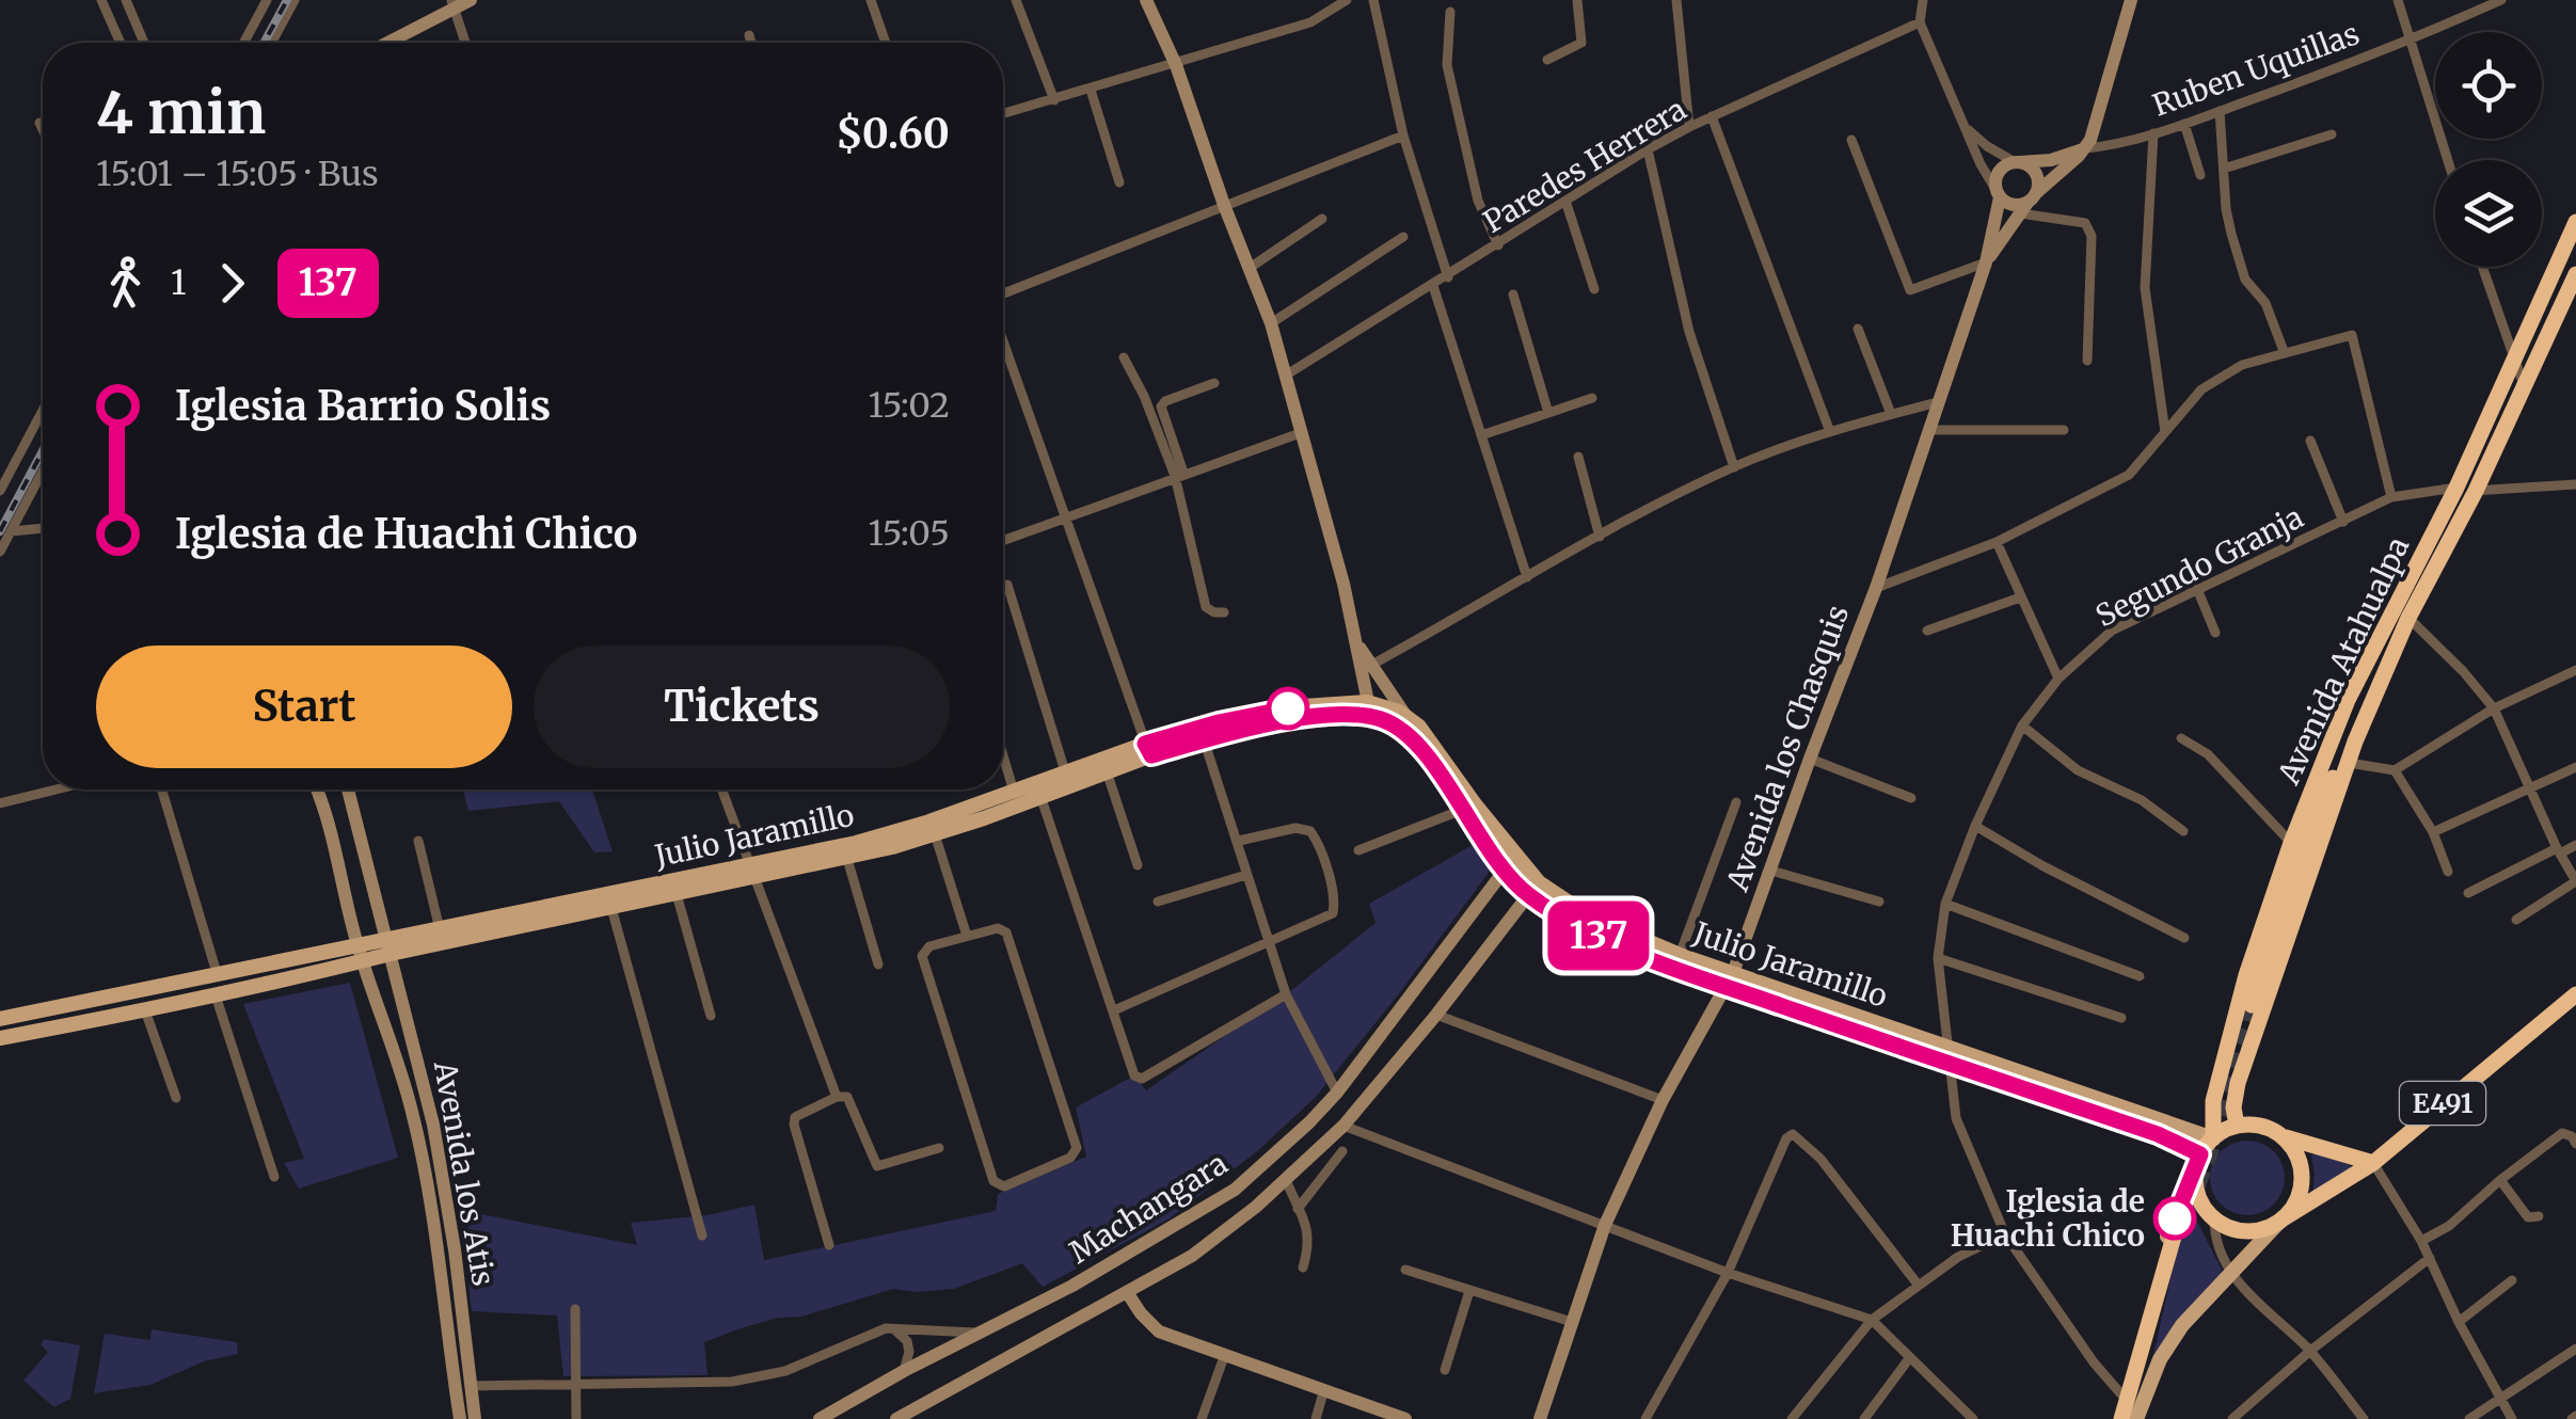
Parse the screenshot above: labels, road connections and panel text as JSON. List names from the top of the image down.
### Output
{
  "streets": {
    "highway": ["Avenida Atahualpa", "E491"],
    "main road": ["Julio Jaramillo"],
    "street": [
      "Ruben Uquillas",
      "Paredes Herrera",
      "Segundo Granja",
      "Avenida los Chasquis",
      "Avenida los Atis",
      "Machangara"
    ]
  },
  "crossings": [
    ["Segundo Granja", "Avenida Atahualpa"],
    ["Segundo Granja", "Julio Jaramillo"],
    ["Avenida Atahualpa", "Julio Jaramillo"],
    ["Avenida Atahualpa", "E491"],
    ["Avenida los Chasquis", "Julio Jaramillo"],
    ["Julio Jaramillo", "E491"],
    ["Julio Jaramillo", "Avenida los Atis"],
    ["Julio Jaramillo", "Machangara"]
  ],
  "places": ["Iglesia de Huachi Chico"],
  "lines": ["bus line 137"],
  "page": {
    "on_map": "137",
    "heading": ["4 min", "15:01 – 15:05 · Bus", "$0.60"],
    "legs": ["1", "137"],
    "list": [
      {
        "name": "Iglesia Barrio Solis",
        "value": "15:02"
      },
      {
        "name": "Iglesia de Huachi Chico",
        "value": "15:05"
      }
    ],
    "buttons": ["Start", "Tickets"]
  }
}
